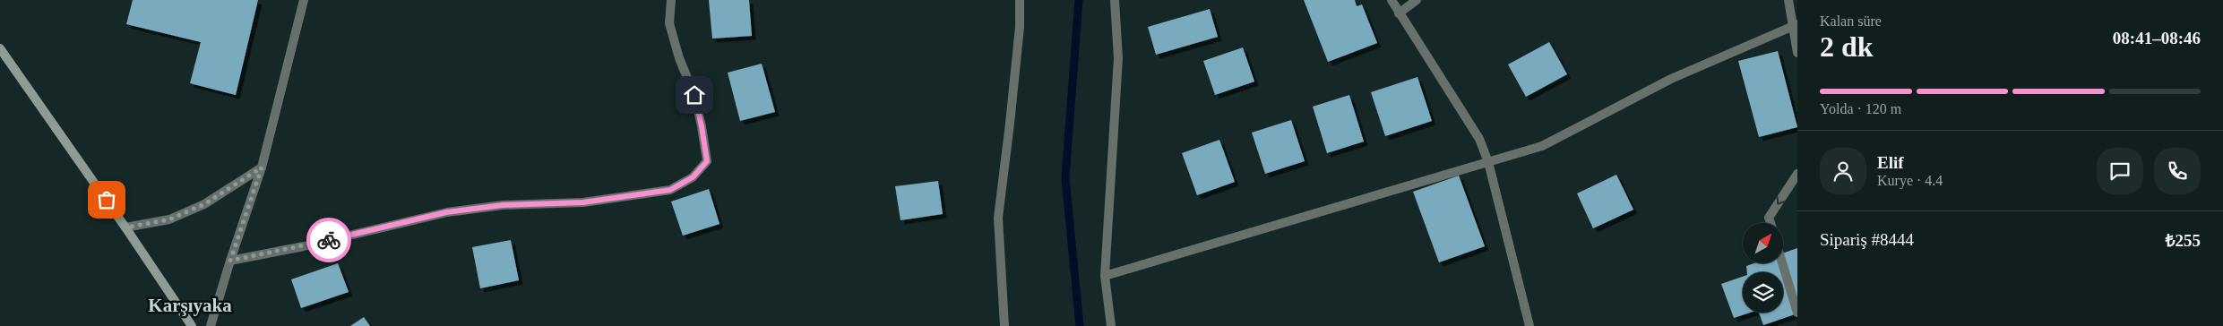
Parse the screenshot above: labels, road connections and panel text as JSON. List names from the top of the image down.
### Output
{
  "districts": ["Karşıyaka"],
  "north": "top right",
  "page": {
    "heading": ["2 dk", "Kalan süre", "08:41–08:46"],
    "panel": [
      "Elif",
      "Kurye · 4.4",
      "Sipariş #8444",
      "₺255"
    ],
    "bar": "Yolda · 120 m"
  }
}
